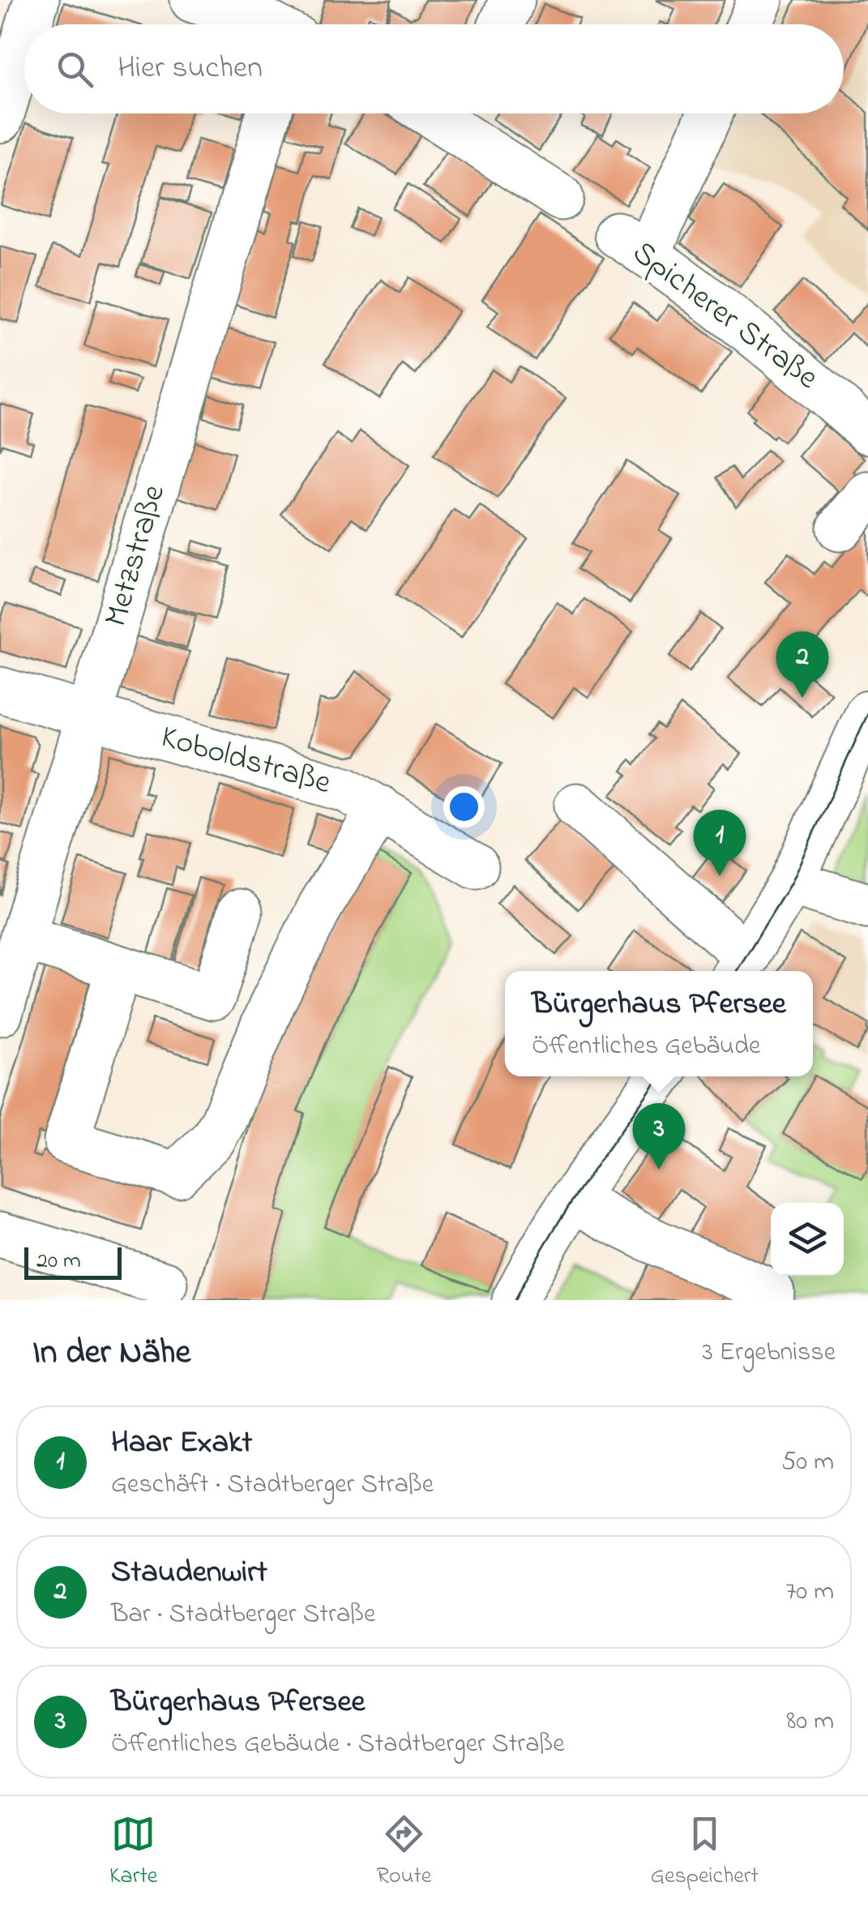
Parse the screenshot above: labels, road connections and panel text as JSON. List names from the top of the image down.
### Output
{
  "streets": {
    "street": ["Spicherer Straße", "Metzstraße", "Koboldstraße"]
  },
  "crossings": [
    ["Metzstraße", "Koboldstraße"]
  ],
  "scale_bar": "20 m",
  "page": {
    "search": "Hier suchen",
    "pins": ["2", "1", "3"],
    "popup": ["Bürgerhaus Pfersee", "Öffentliches Gebäude"],
    "scale": "20 m",
    "heading": ["In der Nähe", "3 Ergebnisse"],
    "list": [
      {
        "mark": "1",
        "name": "Haar Exakt",
        "note": "Geschäft · Stadtberger Straße",
        "value": "50 m"
      },
      {
        "mark": "2",
        "name": "Staudenwirt",
        "note": "Bar · Stadtberger Straße",
        "value": "70 m"
      },
      {
        "mark": "3",
        "name": "Bürgerhaus Pfersee",
        "note": "Öffentliches Gebäude · Stadtberger Straße",
        "value": "80 m"
      }
    ],
    "nav": ["Karte", "Route", "Gespeichert"]
  }
}
